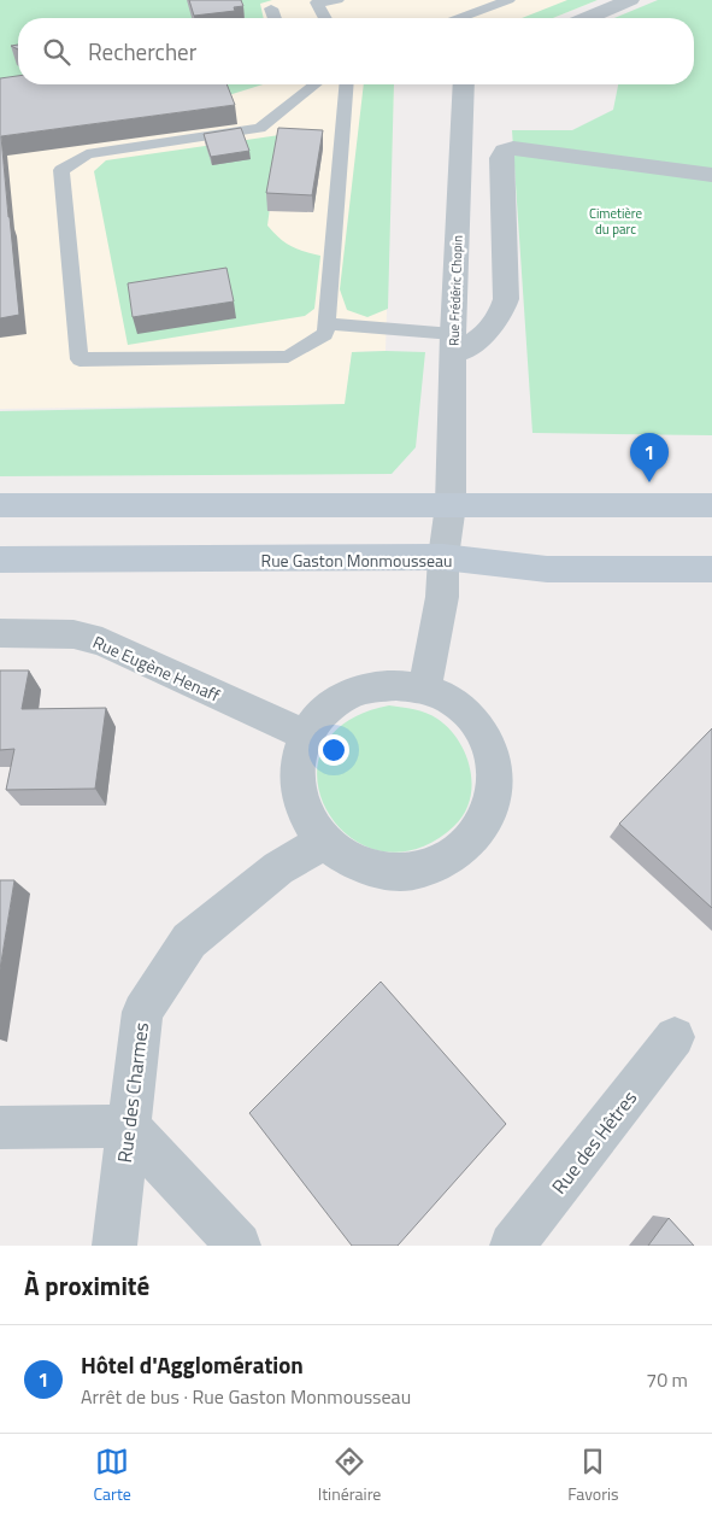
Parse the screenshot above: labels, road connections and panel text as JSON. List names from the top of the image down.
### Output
{
  "streets": {
    "main road": ["Rue Gaston Monmousseau"],
    "street": [
      "Rue Frédéric Chopin",
      "Rue Eugène Henaff",
      "Rue des Charmes",
      "Rue des Hêtres"
    ]
  },
  "crossings": [
    ["Rue Frédéric Chopin", "Rue Gaston Monmousseau"],
    ["Rue Frédéric Chopin", "Rue Eugène Henaff"],
    ["Rue Frédéric Chopin", "Rue des Charmes"],
    ["Rue Eugène Henaff", "Rue des Charmes"]
  ],
  "parks": ["Cimetière du parc"],
  "page": {
    "search": "Rechercher",
    "pins": "1",
    "heading": "À proximité",
    "list": [
      {
        "mark": "1",
        "name": "Hôtel d'Agglomération",
        "note": "Arrêt de bus · Rue Gaston Monmousseau",
        "value": "70 m"
      }
    ],
    "nav": ["Carte", "Itinéraire", "Favoris"]
  }
}
